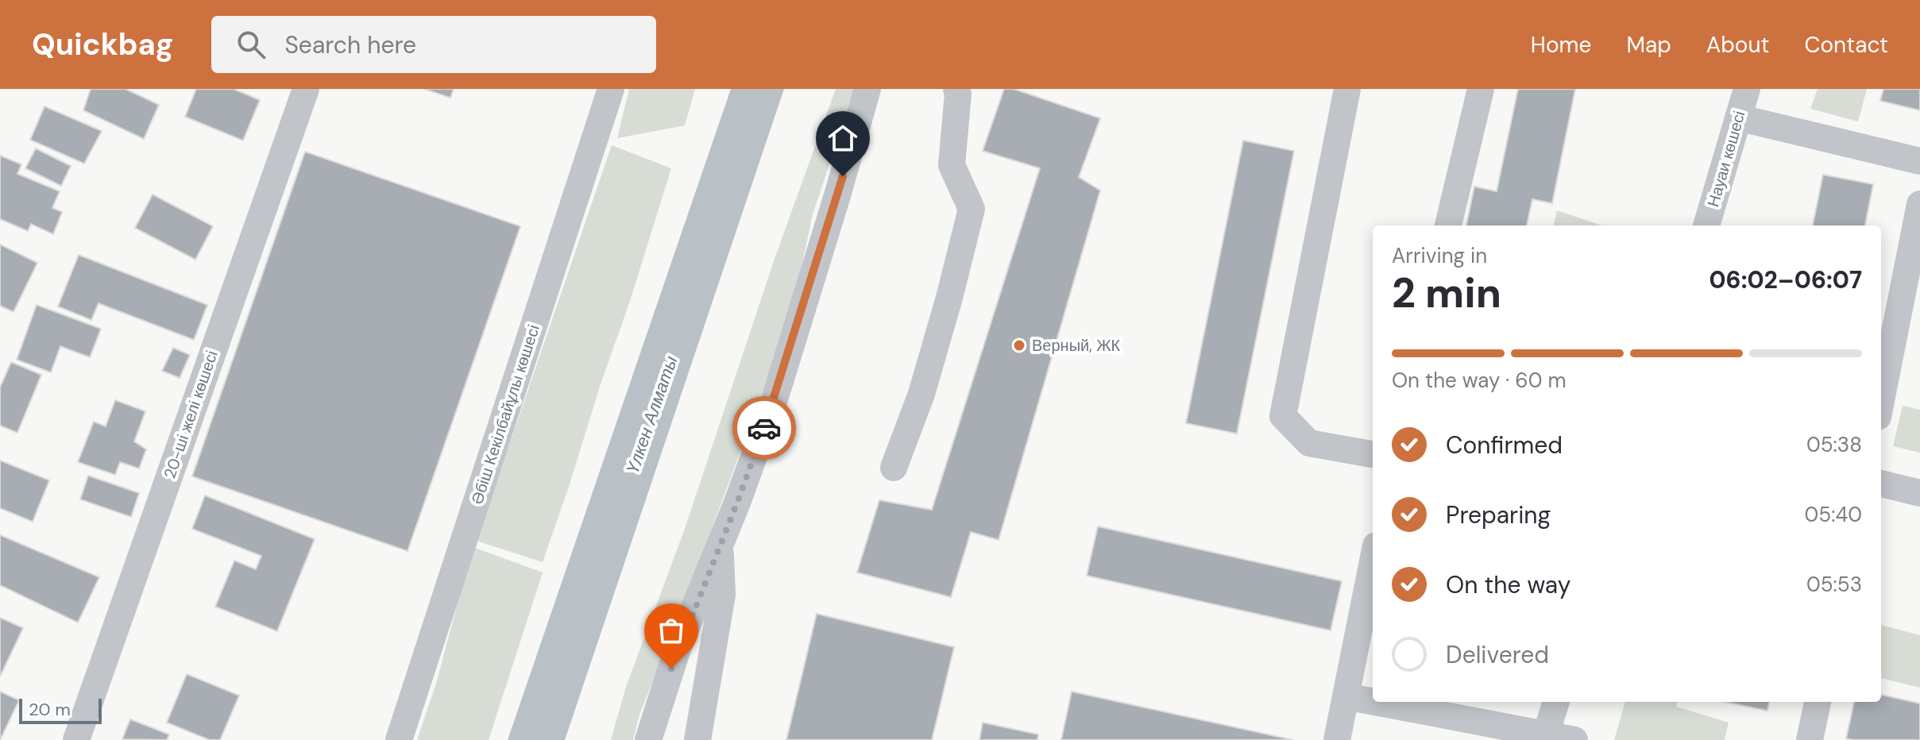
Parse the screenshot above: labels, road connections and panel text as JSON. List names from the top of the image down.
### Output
{
  "streets": {
    "street": ["Науаи көшесі", "20-ші желі көшесі", "Әбіш Кекілбайұлы көшесі"]
  },
  "water": ["Үлкен Алматы"],
  "places": ["Верный, ЖК"],
  "scale_bar": "20 m",
  "page": {
    "header": "Quickbag",
    "search": "Search here",
    "nav": [
      "Home",
      "Map",
      "About",
      "Contact"
    ],
    "heading": ["2 min", "Arriving in", "06:02–06:07"],
    "bar": "On the way · 60 m",
    "list": [
      ["Confirmed", "05:38"],
      ["Preparing", "05:40"],
      ["On the way", "05:53"],
      "Delivered"
    ],
    "scale": "20 m"
  }
}
